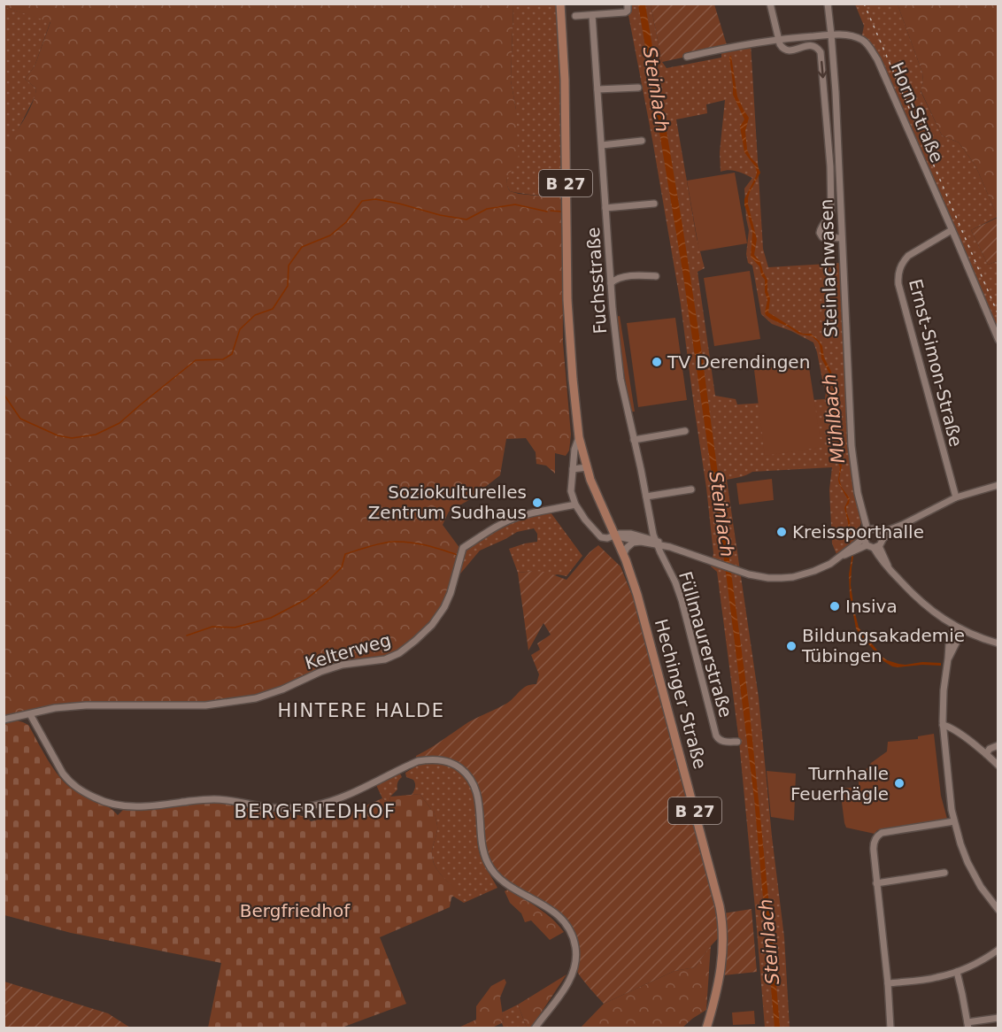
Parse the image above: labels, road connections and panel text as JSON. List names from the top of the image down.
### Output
{
  "streets": {
    "main road": ["B 27", "Hechinger Straße"],
    "street": [
      "Horn-Straße",
      "Steinlachwasen",
      "Fuchsstraße",
      "Ernst-Simon-Straße",
      "Füllmaurerstraße",
      "Kelterweg"
    ]
  },
  "crossings": [
    ["Horn-Straße", "Steinlachwasen"],
    ["Horn-Straße", "Ernst-Simon-Straße"],
    ["Fuchsstraße", "Füllmaurerstraße"],
    ["Kelterweg", "Hechinger Straße"]
  ],
  "districts": ["HINTERE HALDE", "BERGFRIEDHOF"],
  "water": ["Steinlach", "Mühlbach"],
  "parks": ["Bergfriedhof"],
  "places": [
    "TV Derendingen",
    "Soziokulturelles Zentrum Sudhaus",
    "Kreissporthalle",
    "Insiva",
    "Bildungsakademie Tübingen",
    "Turnhalle Feuerhägle"
  ]
}
